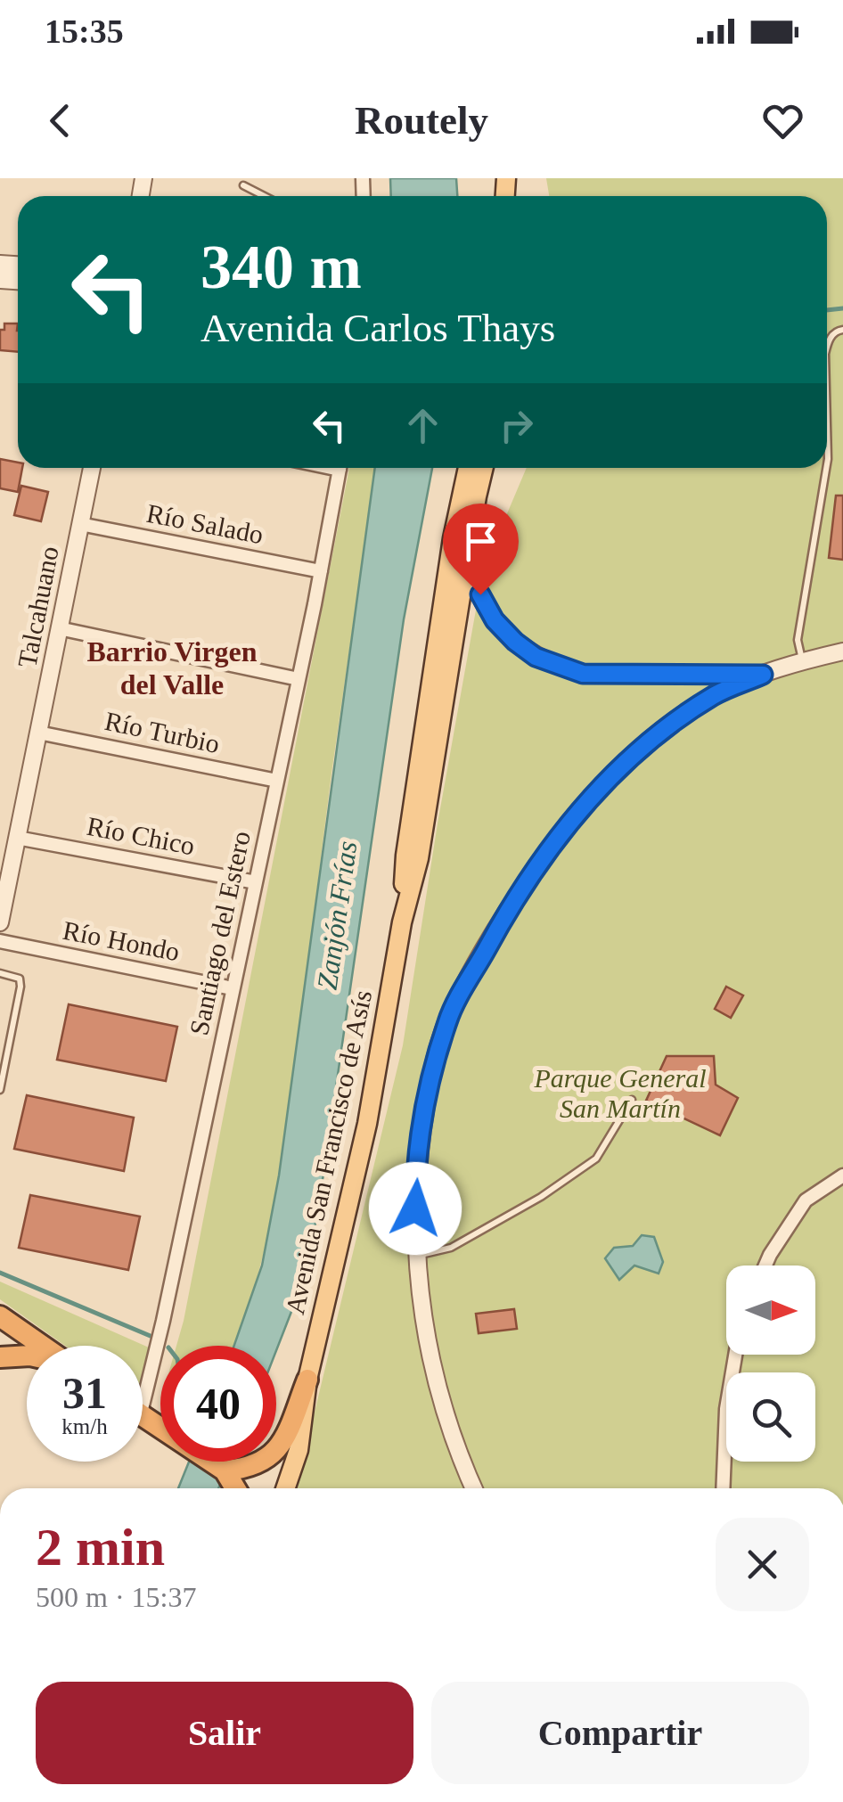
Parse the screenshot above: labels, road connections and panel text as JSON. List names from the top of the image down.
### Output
{
  "streets": {
    "main road": ["Avenida San Francisco de Asís"],
    "street": [
      "Río Salado",
      "Talcahuano",
      "Río Turbio",
      "Río Chico",
      "Santiago del Estero",
      "Río Hondo"
    ]
  },
  "crossings": [
    ["Río Salado", "Talcahuano"],
    ["Río Salado", "Santiago del Estero"],
    ["Talcahuano", "Río Turbio"],
    ["Talcahuano", "Río Chico"],
    ["Río Turbio", "Santiago del Estero"],
    ["Río Chico", "Santiago del Estero"],
    ["Santiago del Estero", "Río Hondo"]
  ],
  "districts": ["Barrio Virgen del Valle"],
  "water": ["Zanjón Frías"],
  "parks": ["Parque General San Martín"],
  "north": "right",
  "page": {
    "status": "15:35",
    "header": "Routely",
    "turn": ["340 m", "Avenida Carlos Thays"],
    "speed": "31 km/h",
    "limit": "40",
    "heading": ["2 min", "500 m · 15:37"],
    "buttons": ["Salir", "Compartir"]
  }
}
